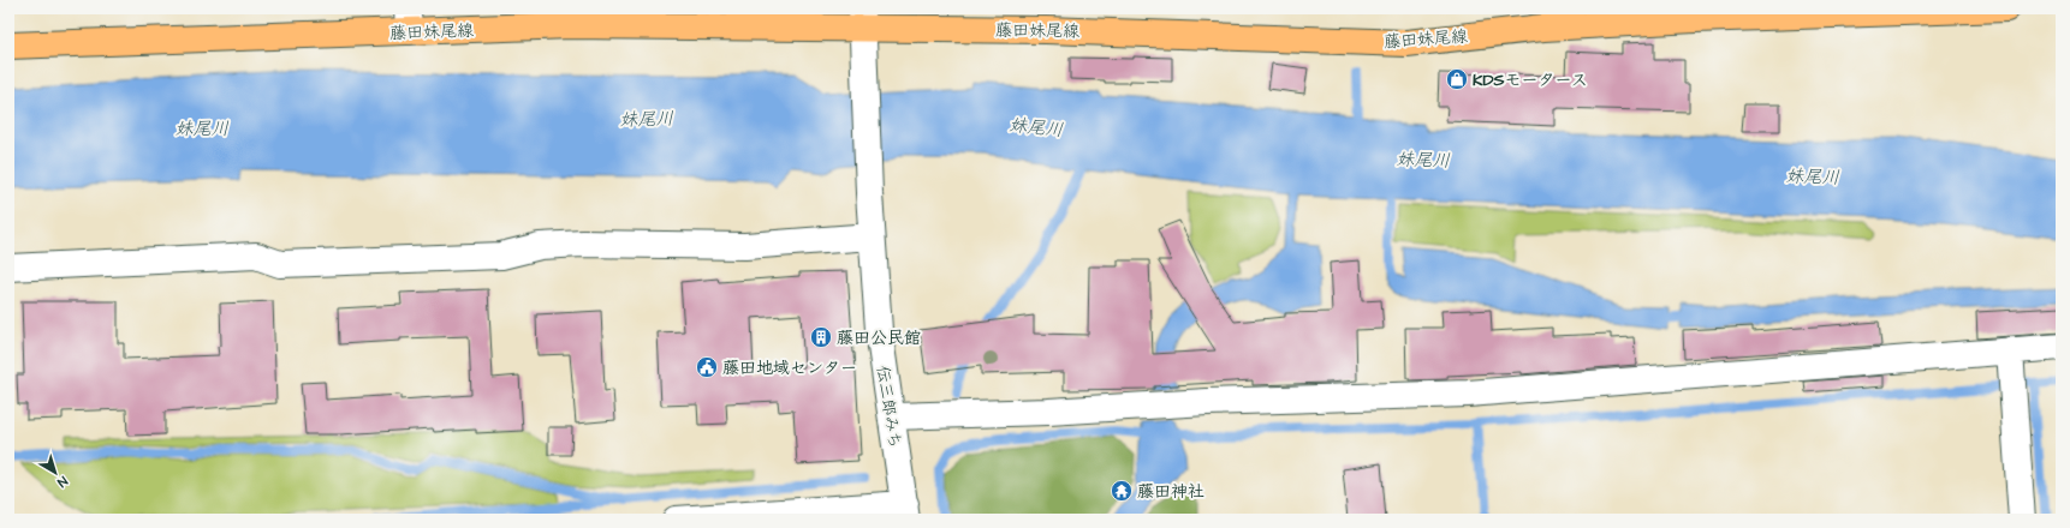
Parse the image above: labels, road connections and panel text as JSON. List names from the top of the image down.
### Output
{
  "streets": {
    "main road": ["藤田妹尾線"],
    "street": ["伝三郎みち"]
  },
  "crossings": [
    ["藤田妹尾線", "伝三郎みち"]
  ],
  "water": ["妹尾川"],
  "places": {
    "shop": ["KDSモータース"],
    "building": ["藤田公民館"],
    "public building": ["藤田地域センター"],
    "temple": ["藤田神社"]
  },
  "north": "bottom right"
}
